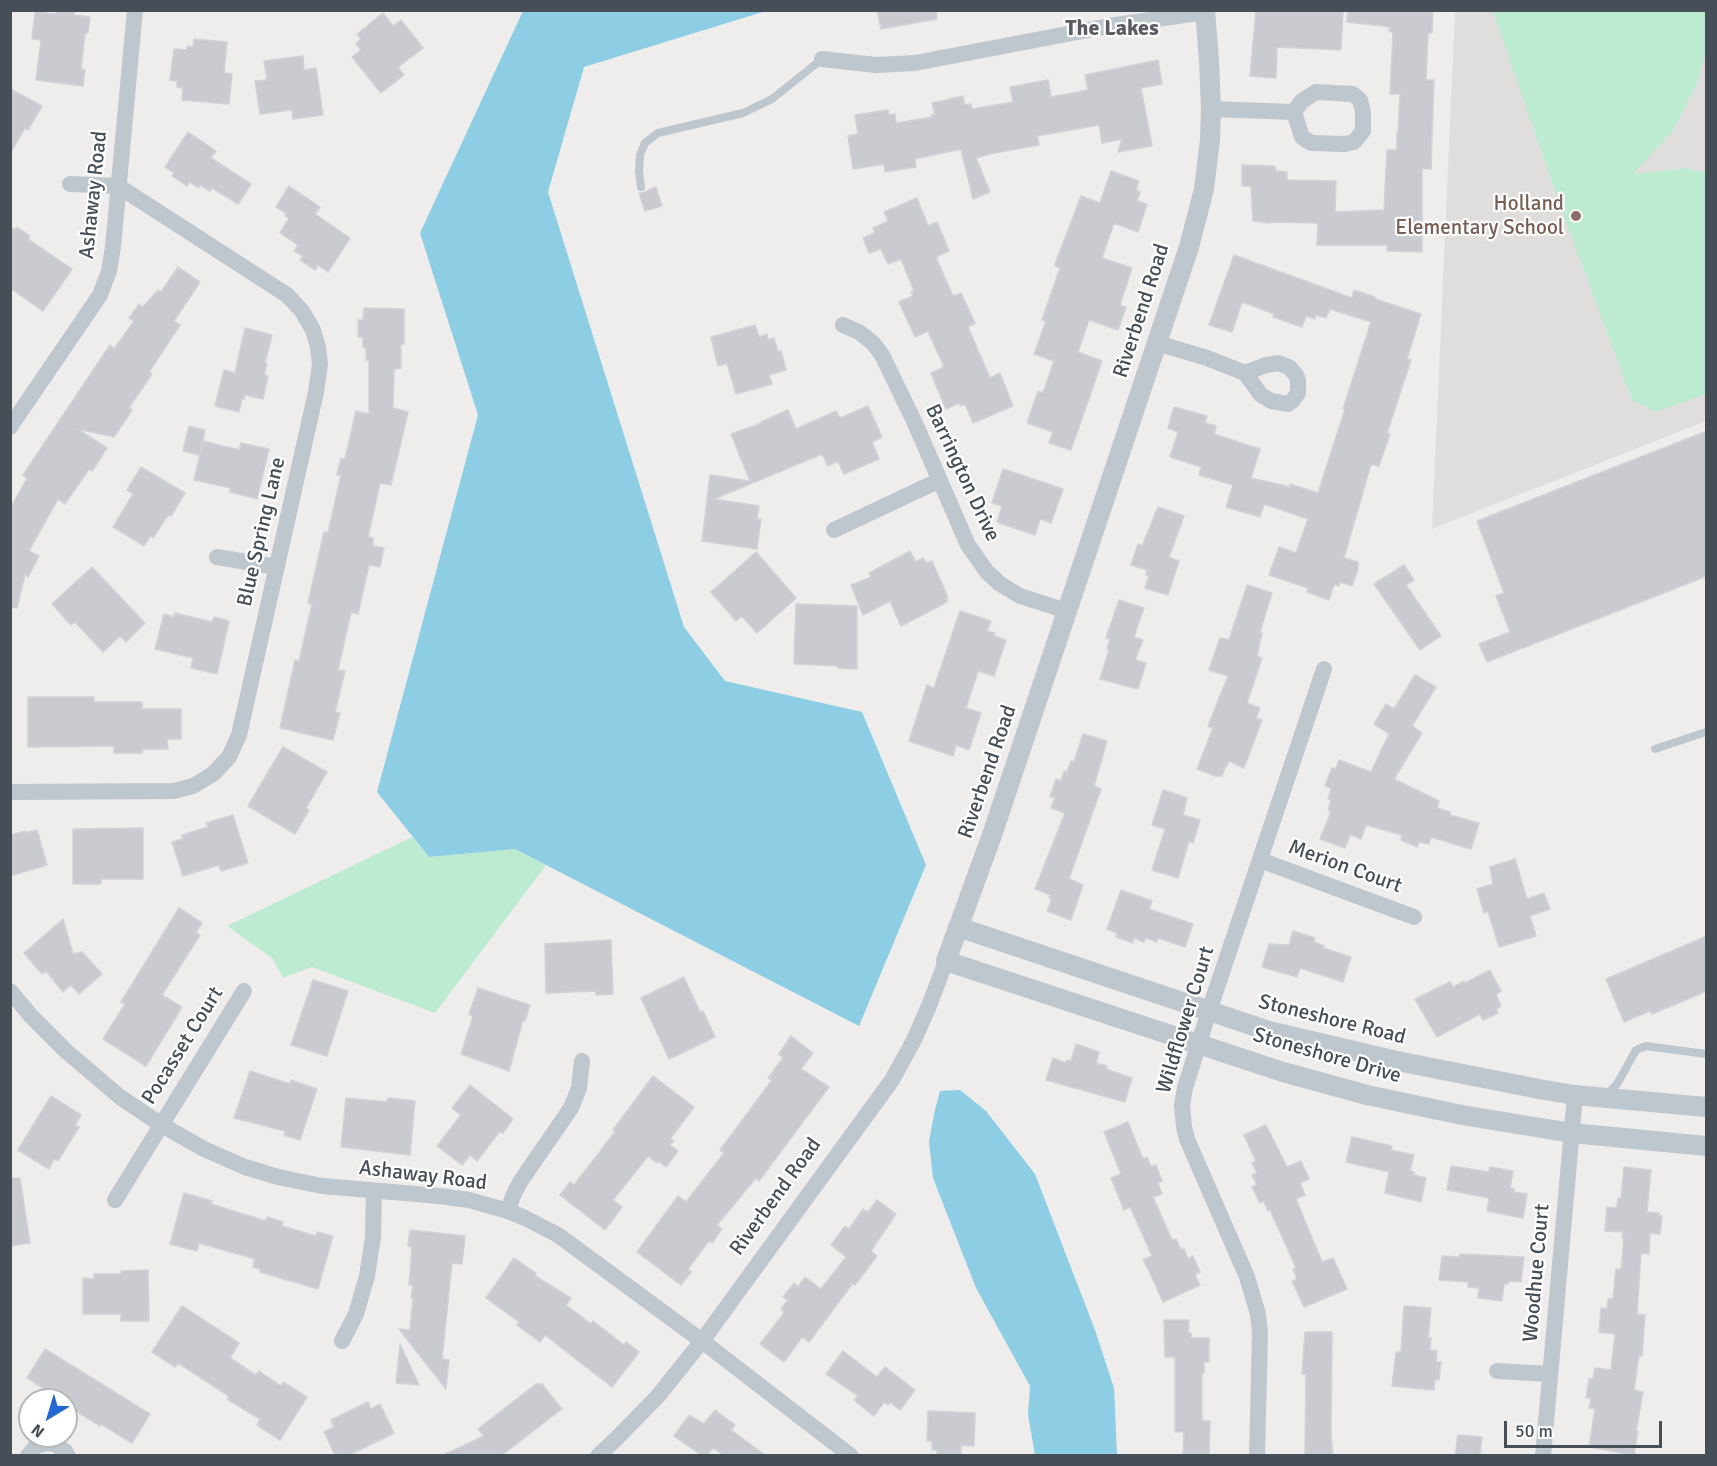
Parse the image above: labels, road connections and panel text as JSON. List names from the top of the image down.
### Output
{
  "streets": {
    "street": [
      "Ashaway Road",
      "Riverbend Road",
      "Barrington Drive",
      "Blue Spring Lane",
      "Merion Court",
      "Wildflower Court",
      "Stoneshore Road",
      "Pocasset Court",
      "Stoneshore Drive",
      "Woodhue Court"
    ]
  },
  "crossings": [
    ["Ashaway Road", "Riverbend Road"],
    ["Ashaway Road", "Blue Spring Lane"],
    ["Ashaway Road", "Pocasset Court"],
    ["Riverbend Road", "Barrington Drive"],
    ["Riverbend Road", "Stoneshore Road"],
    ["Riverbend Road", "Stoneshore Drive"],
    ["Merion Court", "Wildflower Court"],
    ["Wildflower Court", "Stoneshore Road"],
    ["Wildflower Court", "Stoneshore Drive"],
    ["Stoneshore Road", "Woodhue Court"],
    ["Stoneshore Drive", "Woodhue Court"]
  ],
  "districts": ["The Lakes"],
  "places": ["Holland Elementary School"],
  "scale_bar": "50 m",
  "north": "bottom left"
}
